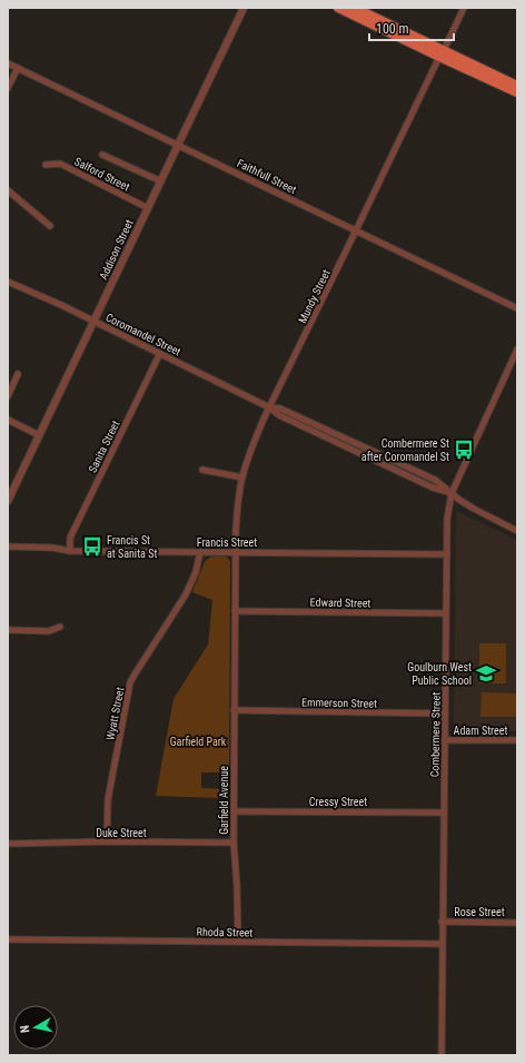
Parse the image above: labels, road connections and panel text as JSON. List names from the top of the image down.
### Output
{
  "streets": {
    "street": [
      "Salford Street",
      "Faithfull Street",
      "Addison Street",
      "Mundy Street",
      "Coromandel Street",
      "Sanita Street",
      "Francis Street",
      "Edward Street",
      "Emmerson Street",
      "Wyatt Street",
      "Adam Street",
      "Combermere Street",
      "Garfield Avenue",
      "Cressy Street",
      "Duke Street",
      "Rose Street",
      "Rhoda Street"
    ]
  },
  "crossings": [
    ["Salford Street", "Addison Street"],
    ["Faithfull Street", "Addison Street"],
    ["Faithfull Street", "Mundy Street"],
    ["Addison Street", "Coromandel Street"],
    ["Mundy Street", "Coromandel Street"],
    ["Mundy Street", "Francis Street"],
    ["Mundy Street", "Garfield Avenue"],
    ["Coromandel Street", "Sanita Street"],
    ["Coromandel Street", "Combermere Street"],
    ["Sanita Street", "Francis Street"],
    ["Francis Street", "Wyatt Street"],
    ["Francis Street", "Combermere Street"],
    ["Francis Street", "Garfield Avenue"],
    ["Edward Street", "Combermere Street"],
    ["Edward Street", "Garfield Avenue"],
    ["Emmerson Street", "Combermere Street"],
    ["Emmerson Street", "Garfield Avenue"],
    ["Wyatt Street", "Duke Street"],
    ["Adam Street", "Combermere Street"],
    ["Combermere Street", "Cressy Street"],
    ["Combermere Street", "Rose Street"],
    ["Combermere Street", "Rhoda Street"],
    ["Garfield Avenue", "Cressy Street"],
    ["Garfield Avenue", "Duke Street"],
    ["Garfield Avenue", "Rhoda Street"]
  ],
  "parks": ["Garfield Park"],
  "places": {
    "bus stop": ["Combermere St after Coromandel St", "Francis St at Sanita St"],
    "school or university": ["Goulburn West Public School"]
  },
  "scale_bar": "100 m",
  "north": "left"
}
